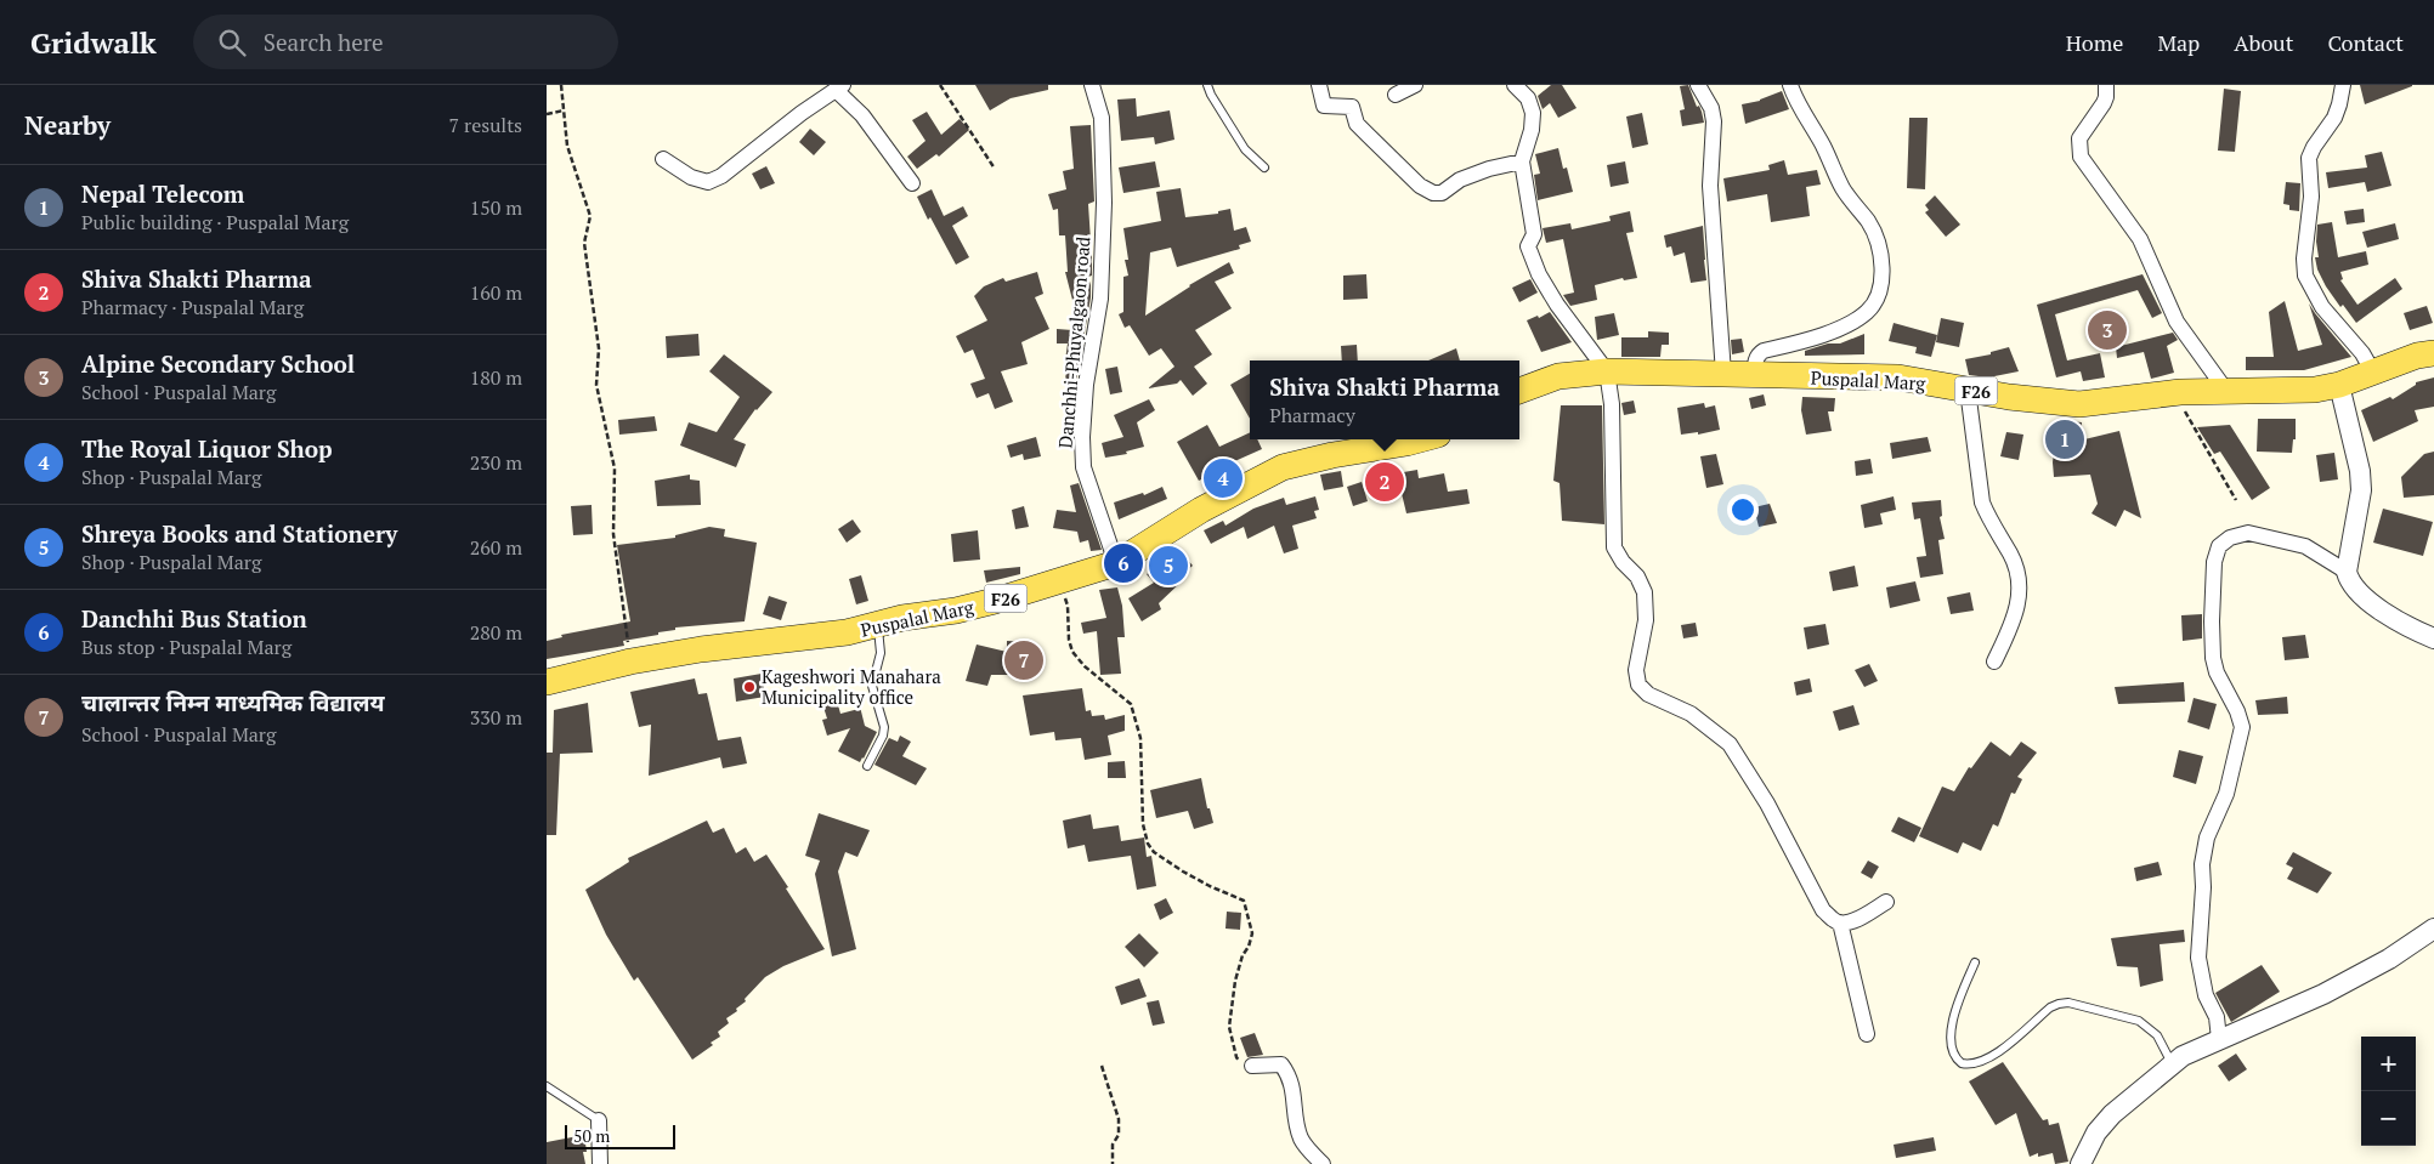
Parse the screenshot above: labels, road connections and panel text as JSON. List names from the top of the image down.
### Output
{
  "streets": {
    "main road": ["Puspalal Marg", "F26"],
    "street": ["Danchhi-Phuyalgaon road"]
  },
  "crossings": [
    ["Danchhi-Phuyalgaon road", "Puspalal Marg"]
  ],
  "places": ["Kageshwori Manahara Municipality office"],
  "scale_bar": "50 m",
  "page": {
    "header": "Gridwalk",
    "search": "Search here",
    "nav": [
      "Home",
      "Map",
      "About",
      "Contact"
    ],
    "heading": ["Nearby", "7 results"],
    "list": [
      {
        "mark": "1",
        "name": "Nepal Telecom",
        "note": "Public building · Puspalal Marg",
        "value": "150 m"
      },
      {
        "mark": "2",
        "name": "Shiva Shakti Pharma",
        "note": "Pharmacy · Puspalal Marg",
        "value": "160 m"
      },
      {
        "mark": "3",
        "name": "Alpine Secondary School",
        "note": "School · Puspalal Marg",
        "value": "180 m"
      },
      {
        "mark": "4",
        "name": "The Royal Liquor Shop",
        "note": "Shop · Puspalal Marg",
        "value": "230 m"
      },
      {
        "mark": "5",
        "name": "Shreya Books and Stationery",
        "note": "Shop · Puspalal Marg",
        "value": "260 m"
      },
      {
        "mark": "6",
        "name": "Danchhi Bus Station",
        "note": "Bus stop · Puspalal Marg",
        "value": "280 m"
      },
      {
        "mark": "7",
        "name": "चालान्तर निम्न माध्यमिक विद्यालय",
        "note": "School · Puspalal Marg",
        "value": "330 m"
      }
    ],
    "pins": [
      "3",
      "1",
      "4",
      "2",
      "6",
      "5",
      "7"
    ],
    "popup": ["Shiva Shakti Pharma", "Pharmacy"],
    "map_buttons": ["+", "−"],
    "scale": "50 m"
  }
}
